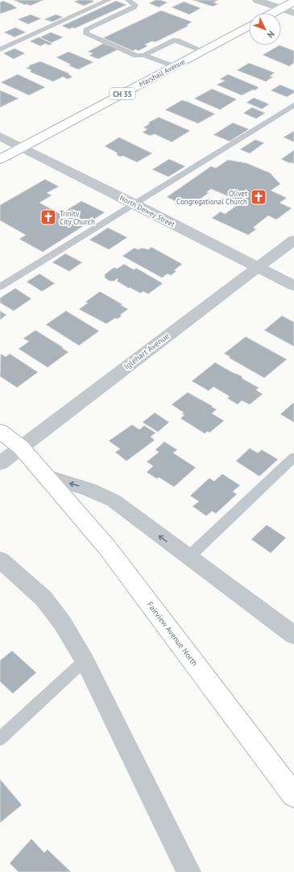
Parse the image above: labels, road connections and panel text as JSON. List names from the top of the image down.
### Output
{
  "streets": {
    "main road": ["Marshall Avenue", "CH 35", "Fairview Avenue North"],
    "street": ["North Dewey Street", "Iglehart Avenue"]
  },
  "crossings": [
    ["Marshall Avenue", "North Dewey Street"],
    ["North Dewey Street", "Iglehart Avenue"],
    ["Iglehart Avenue", "Fairview Avenue North"]
  ],
  "places": {
    "church": ["Olivet Congregational Church", "Trinity City Church"]
  },
  "north": "bottom right"
}
